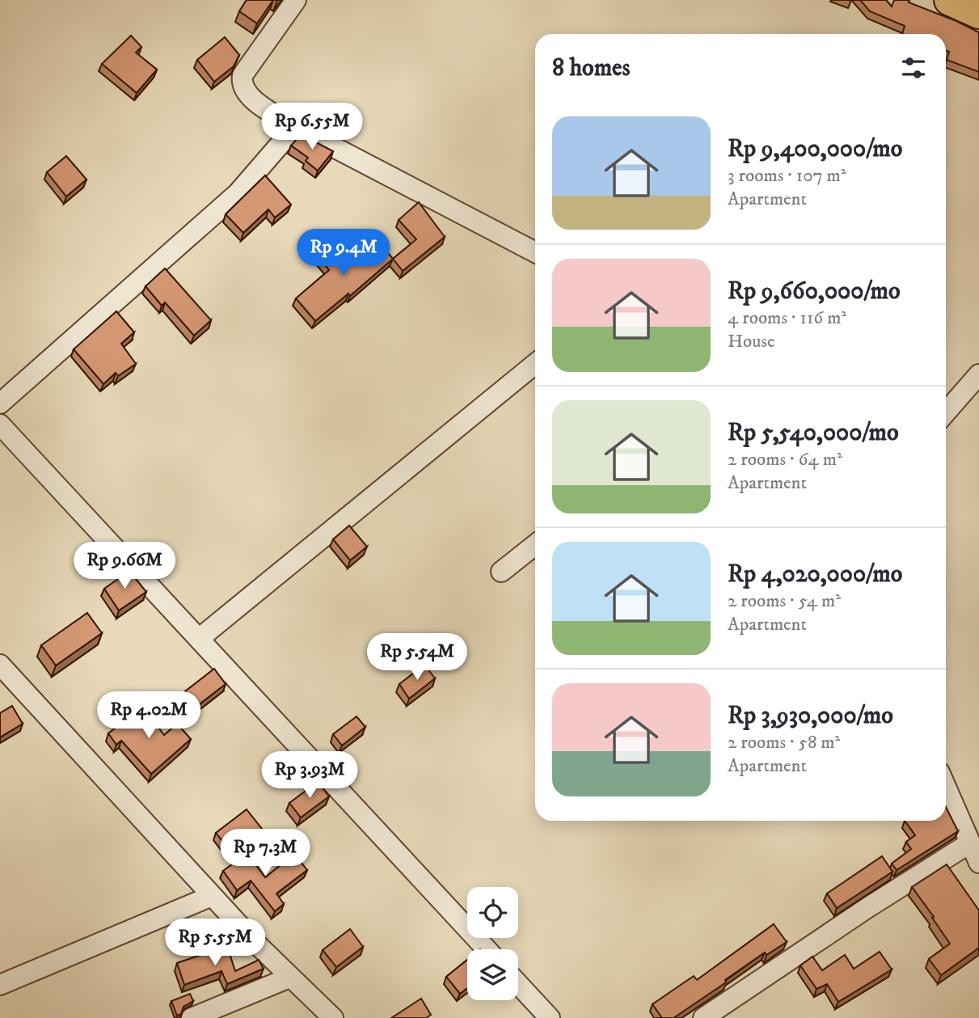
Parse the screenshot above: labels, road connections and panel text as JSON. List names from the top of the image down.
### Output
{
  "page": {
    "heading": "8 homes",
    "list": [
      {
        "name": "Rp 9,400,000/mo",
        "note": "3 rooms · 107 m² · Apartment"
      },
      {
        "name": "Rp 9,660,000/mo",
        "note": "4 rooms · 116 m² · House"
      },
      {
        "name": "Rp 5,540,000/mo",
        "note": "2 rooms · 64 m² · Apartment"
      },
      {
        "name": "Rp 4,020,000/mo",
        "note": "2 rooms · 54 m² · Apartment"
      },
      {
        "name": "Rp 3,930,000/mo",
        "note": "2 rooms · 58 m² · Apartment"
      }
    ],
    "price": [
      "Rp 6.55M",
      "Rp 9.4M",
      "Rp 9.66M",
      "Rp 5.54M",
      "Rp 4.02M",
      "Rp 3.93M",
      "Rp 7.3M",
      "Rp 5.55M"
    ]
  }
}
